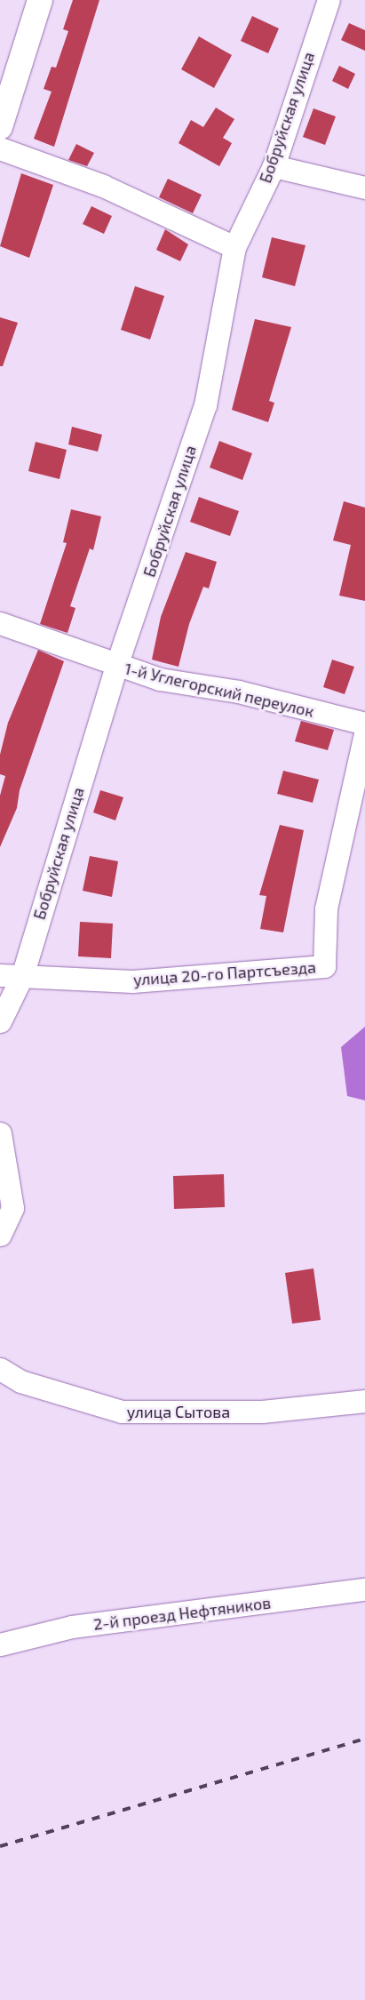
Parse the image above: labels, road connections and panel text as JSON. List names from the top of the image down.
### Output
{
  "streets": {
    "street": [
      "Бобруйская улица",
      "1-й Углегорский переулок",
      "улица 20-го Партсъезда",
      "улица Сытова",
      "2-й проезд Нефтяников"
    ]
  },
  "crossings": [
    ["Бобруйская улица", "1-й Углегорский переулок"],
    ["Бобруйская улица", "улица 20-го Партсъезда"]
  ]
}
